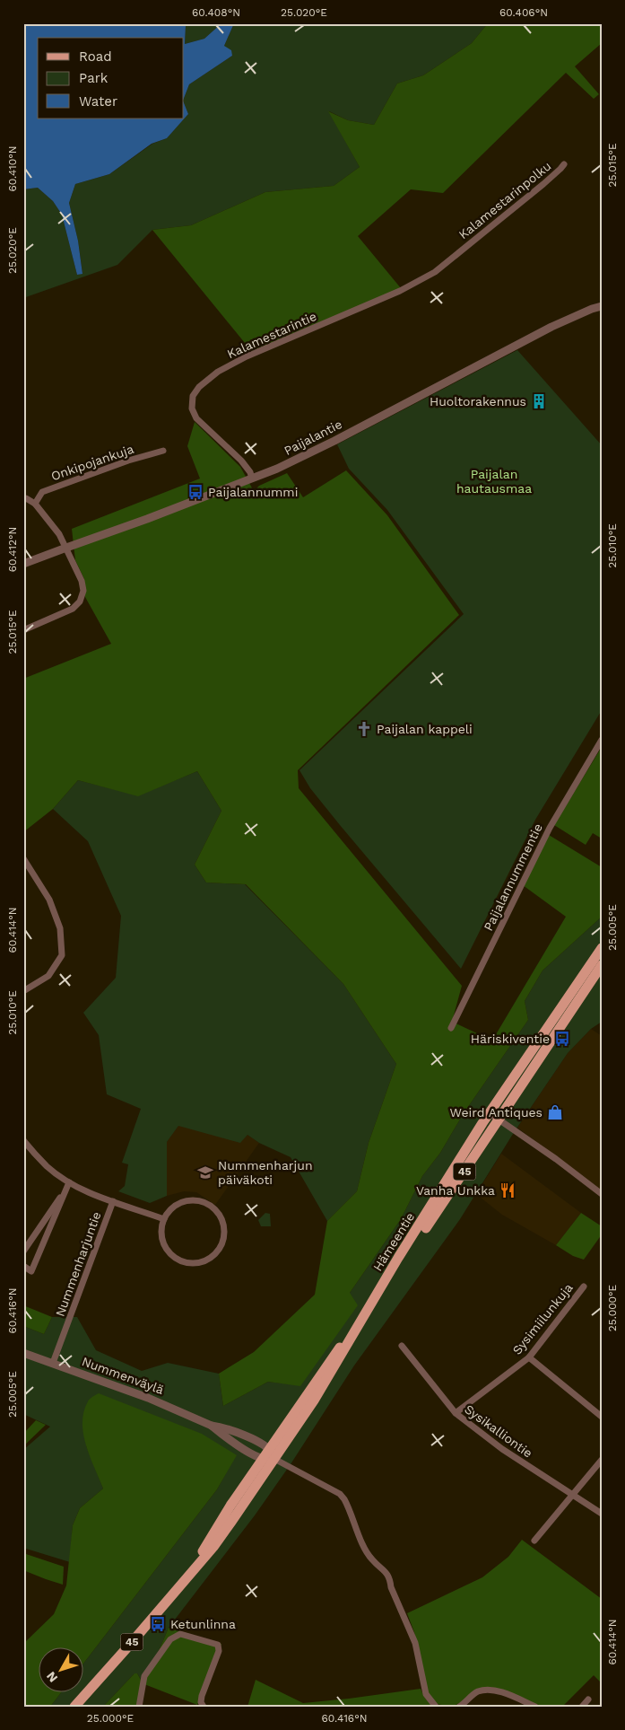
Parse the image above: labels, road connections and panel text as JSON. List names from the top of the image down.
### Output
{
  "streets": {
    "main road": ["45", "Hämeentie"],
    "street": [
      "Kalamestarinpolku",
      "Kalamestarintie",
      "Paijalantie",
      "Onkipojankuja",
      "Paijalannummentie",
      "Nummenharjuntie",
      "Sysimiilunkuja",
      "Nummenväylä",
      "Sysikalliontie"
    ]
  },
  "crossings": [
    ["Kalamestarinpolku", "Kalamestarintie"],
    ["Kalamestarintie", "Paijalantie"],
    ["Hämeentie", "Nummenväylä"],
    ["Nummenharjuntie", "Nummenväylä"],
    ["Sysimiilunkuja", "Sysikalliontie"]
  ],
  "parks": ["Paijalan hautausmaa"],
  "places": {
    "building": ["Huoltorakennus"],
    "bus stop": ["Paijalannummi", "Häriskiventie", "Ketunlinna"],
    "church": ["Paijalan kappeli"],
    "shop": ["Weird Antiques"],
    "school or university": ["Nummenharjun päiväkoti"],
    "restaurant": ["Vanha Unkka"]
  },
  "legend": ["Road", "Park", "Water"],
  "north": "bottom left",
  "coordinates": [
    "60.408°N",
    "25.020°E",
    "60.406°N",
    "25.015°E",
    "60.410°N",
    "25.010°E",
    "60.412°N",
    "25.005°E",
    "60.414°N",
    "25.000°E",
    "60.416°N"
  ]
}
